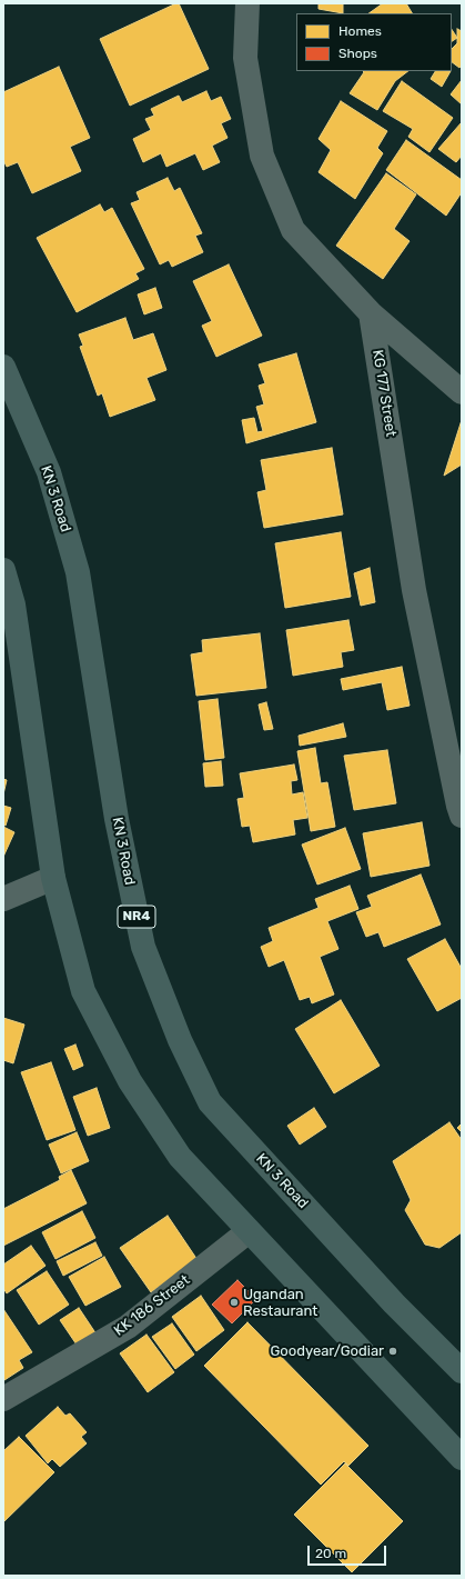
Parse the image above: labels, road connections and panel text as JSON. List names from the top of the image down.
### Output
{
  "streets": {
    "highway": ["KN 3 Road", "NR4"],
    "street": ["KG 177 Street", "KK 186 Street"]
  },
  "places": ["Ugandan Restaurant", "Goodyear/Godiar"],
  "legend": ["Homes", "Shops"],
  "scale_bar": "20 m"
}
